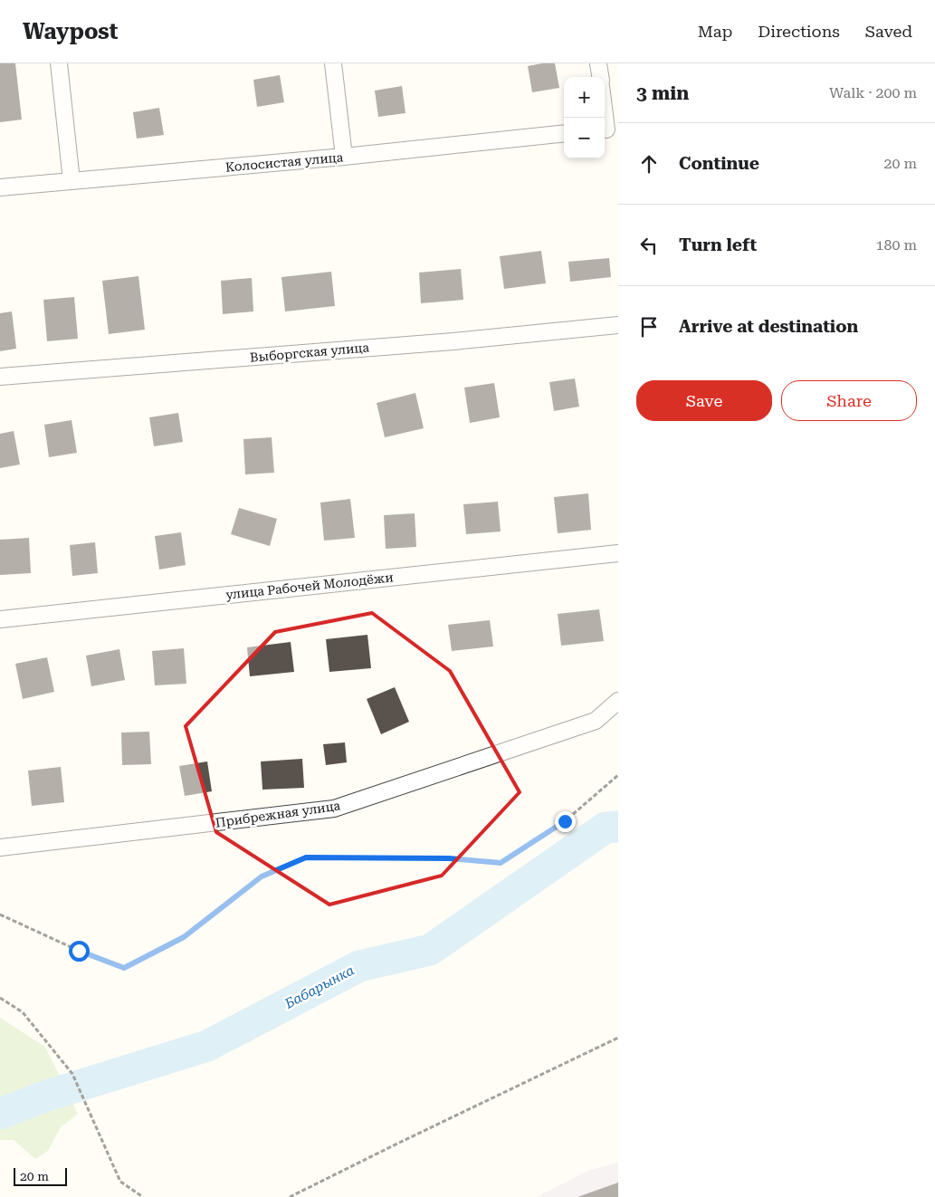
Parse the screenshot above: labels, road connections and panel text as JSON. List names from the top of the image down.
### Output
{
  "streets": {
    "street": [
      "Колосистая улица",
      "Выборгская улица",
      "улица Рабочей Молодёжи",
      "Прибрежная улица"
    ]
  },
  "water": ["Бабарынка"],
  "scale_bar": "20 m",
  "page": {
    "header": "Waypost",
    "nav": ["Map", "Directions", "Saved"],
    "heading": ["3 min", "Walk · 200 m"],
    "map_buttons": ["+", "−"],
    "list": [
      ["Continue", "20 m"],
      ["Turn left", "180 m"],
      "Arrive at destination"
    ],
    "buttons": ["Save", "Share"],
    "scale": "20 m"
  }
}
